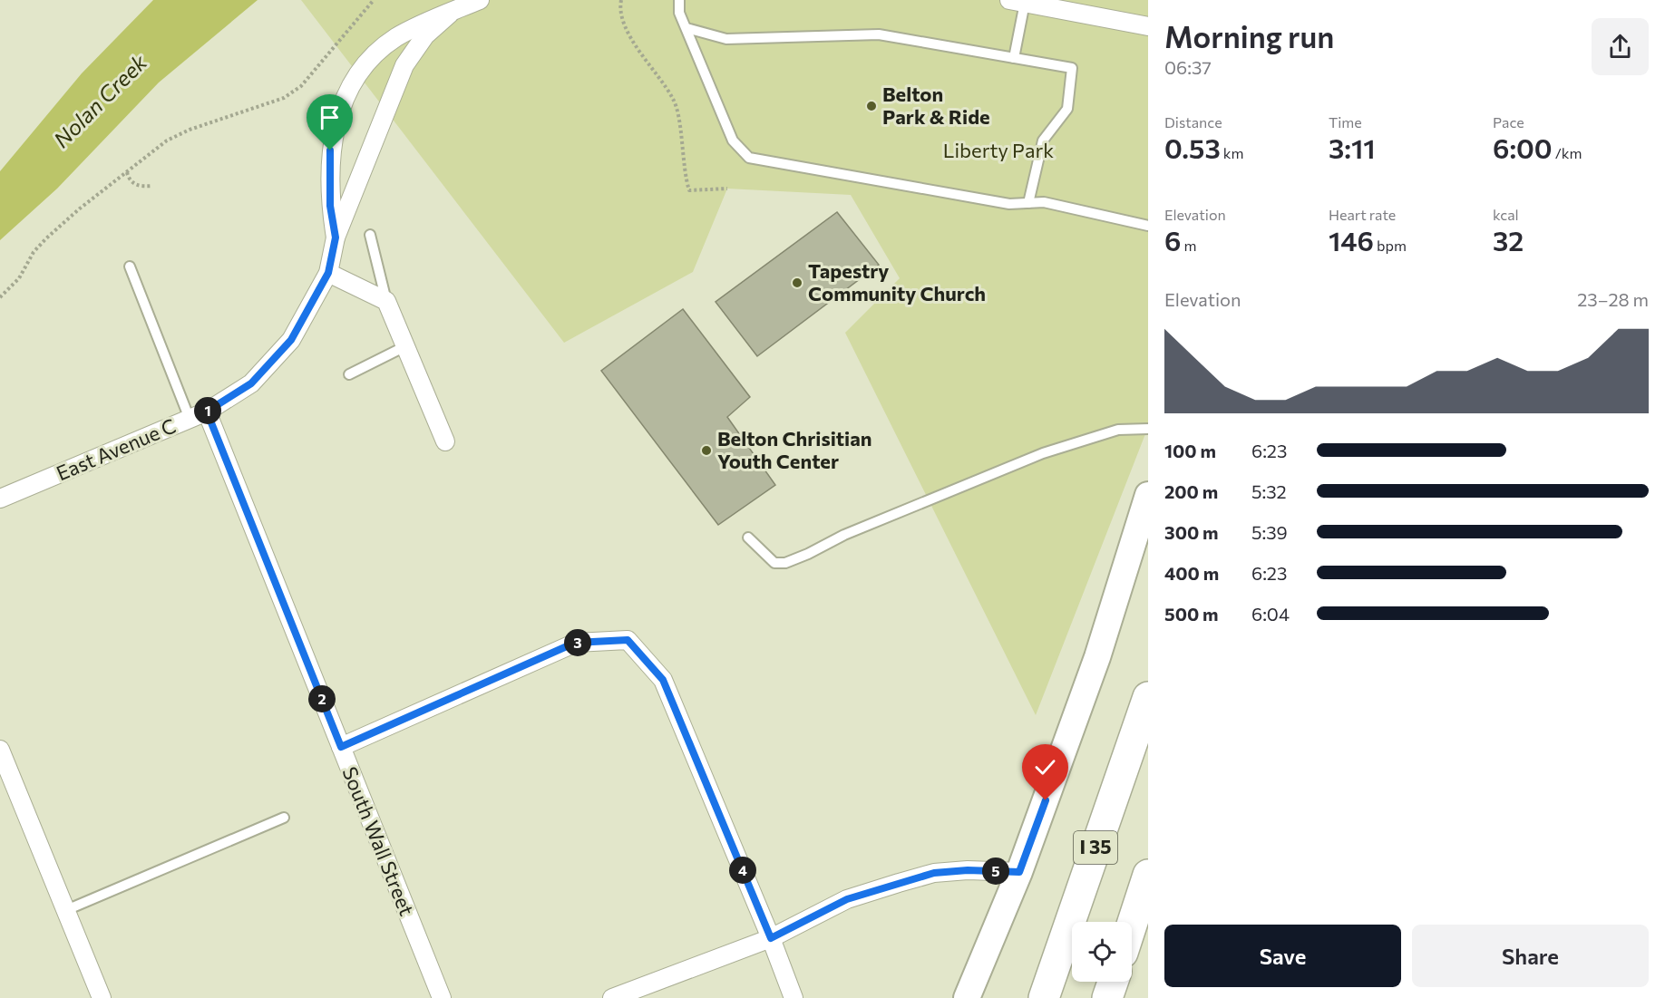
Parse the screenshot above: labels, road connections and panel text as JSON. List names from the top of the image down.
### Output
{
  "streets": {
    "highway": ["I 35"],
    "street": ["East Avenue C", "South Wall Street"]
  },
  "crossings": [
    ["East Avenue C", "South Wall Street"]
  ],
  "water": ["Nolan Creek"],
  "parks": ["Liberty Park"],
  "places": ["Belton Park & Ride", "Tapestry Community Church", "Belton Chrisitian Youth Center"],
  "page": {
    "heading": ["Morning run", "06:37"],
    "stats": [
      ["Distance", "0.53 km"],
      ["Time", "3:11"],
      ["Pace", "6:00 /km"],
      ["Elevation", "6 m"],
      ["Heart rate", "146 bpm"],
      ["kcal", "32"]
    ],
    "chart": ["Elevation", "23–28 m"],
    "pins": [
      "1",
      "3",
      "2",
      "4",
      "5"
    ],
    "list": [
      {
        "name": "100 m",
        "note": "6:23"
      },
      {
        "name": "200 m",
        "note": "5:32"
      },
      {
        "name": "300 m",
        "note": "5:39"
      },
      {
        "name": "400 m",
        "note": "6:23"
      },
      {
        "name": "500 m",
        "note": "6:04"
      }
    ],
    "buttons": ["Save", "Share"]
  }
}
